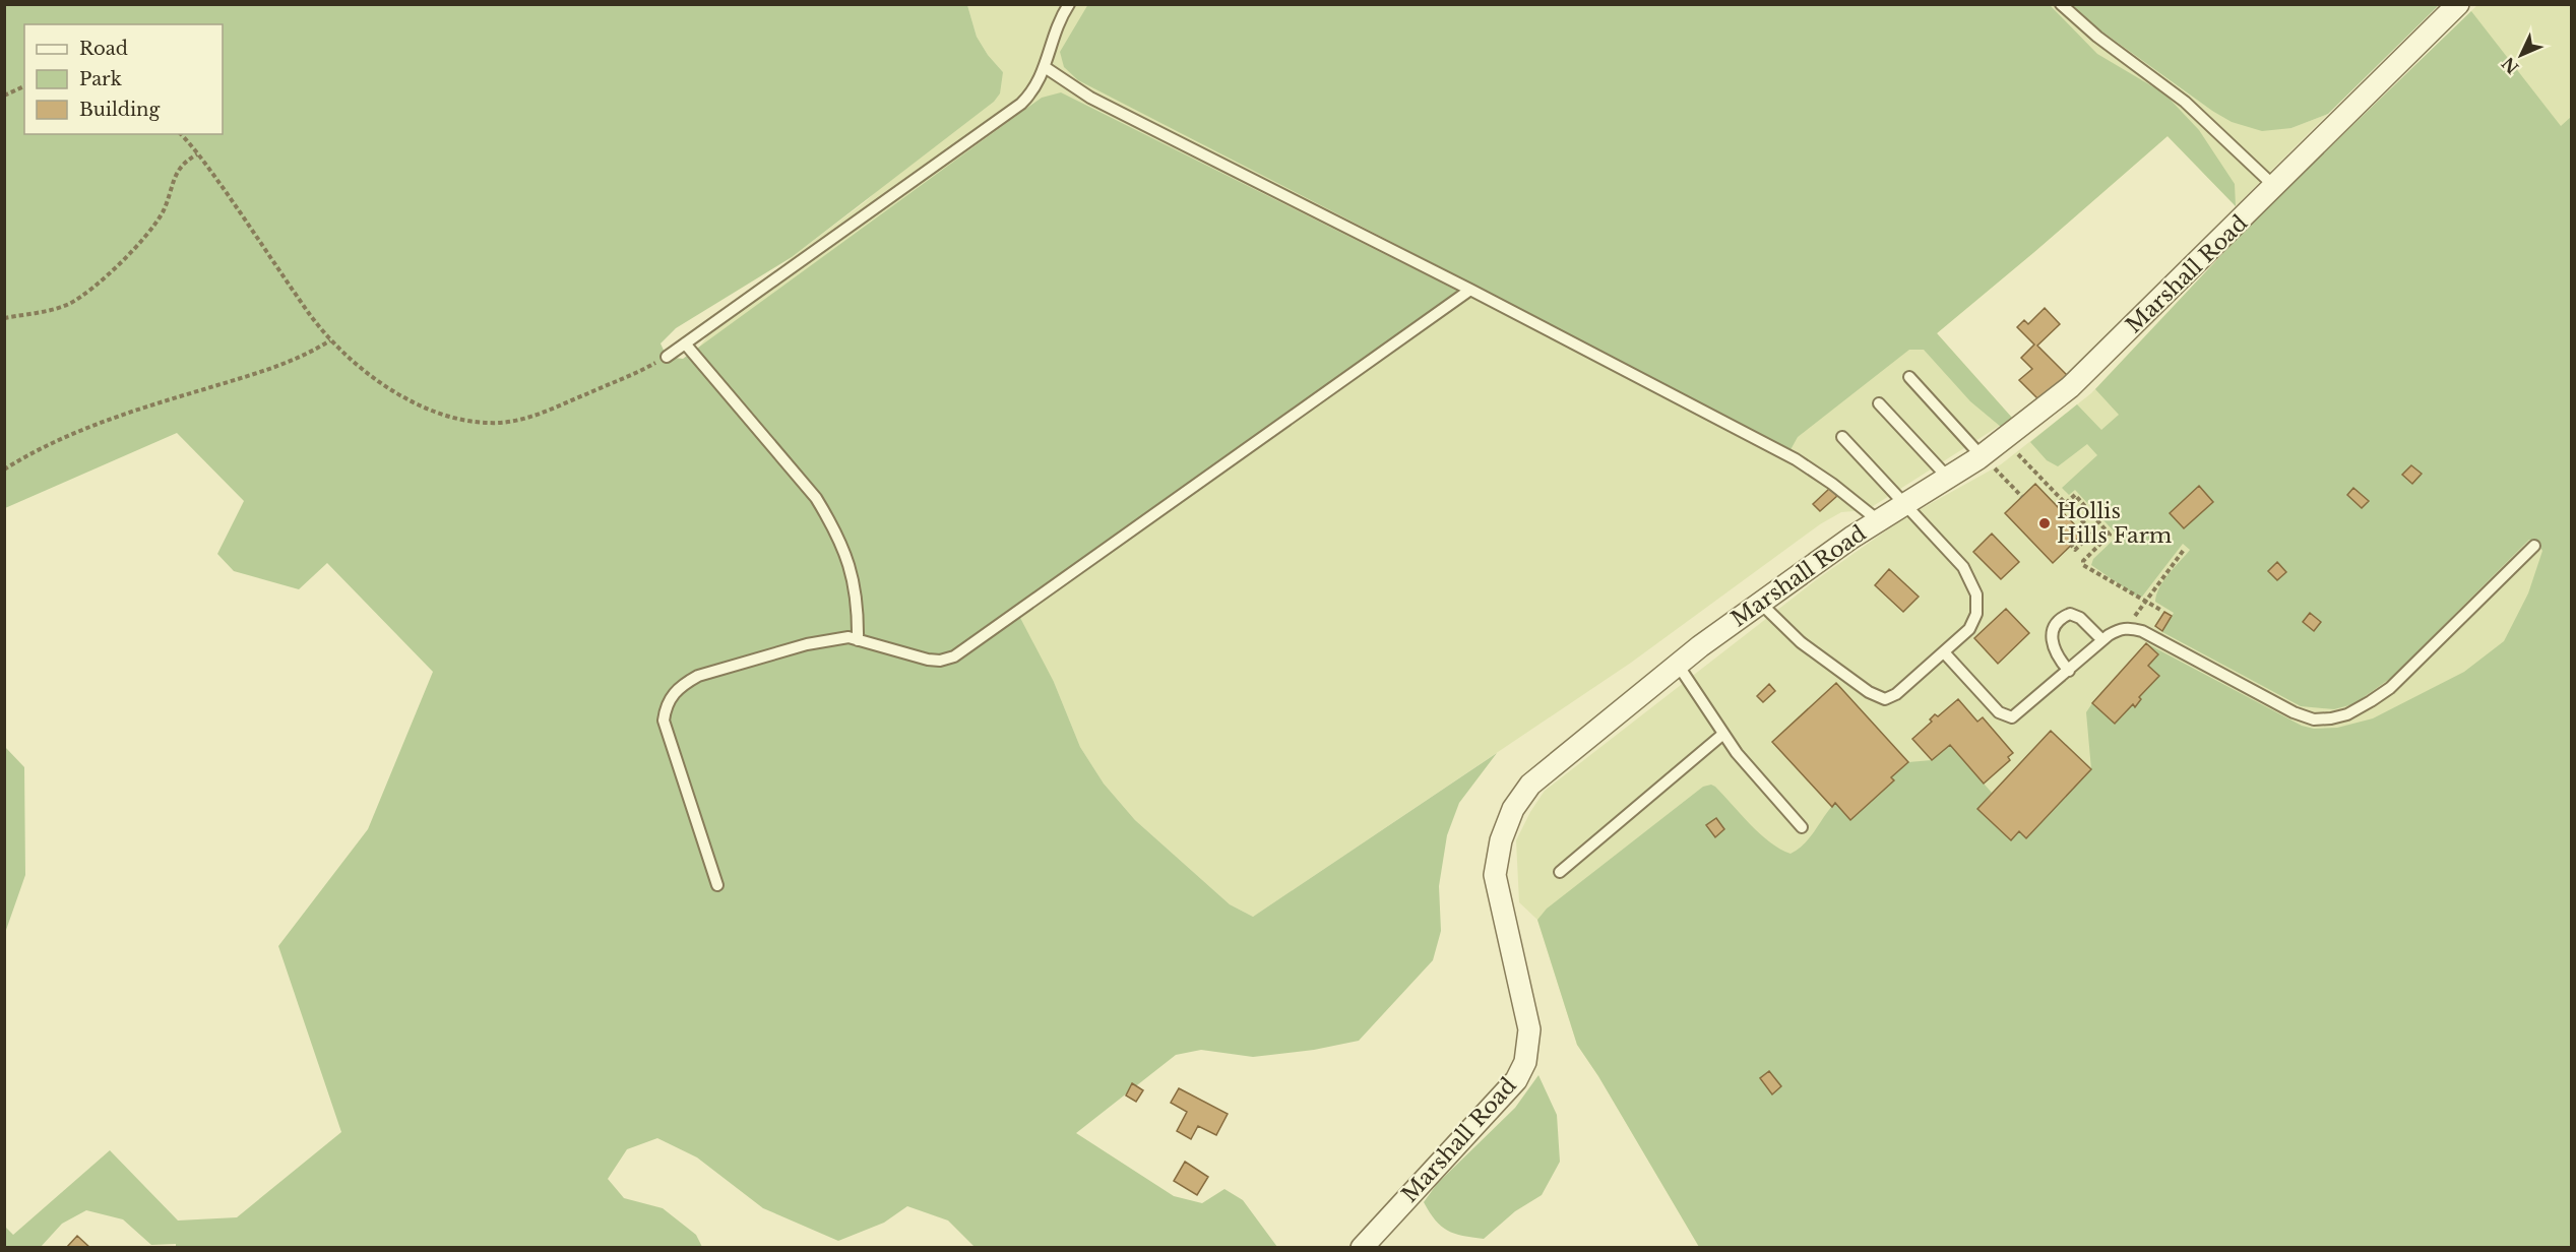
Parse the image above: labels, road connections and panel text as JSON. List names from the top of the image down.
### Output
{
  "streets": {
    "street": ["Marshall Road"]
  },
  "places": ["Hollis Hills Farm"],
  "legend": ["Road", "Park", "Building"],
  "north": "bottom left"
}
